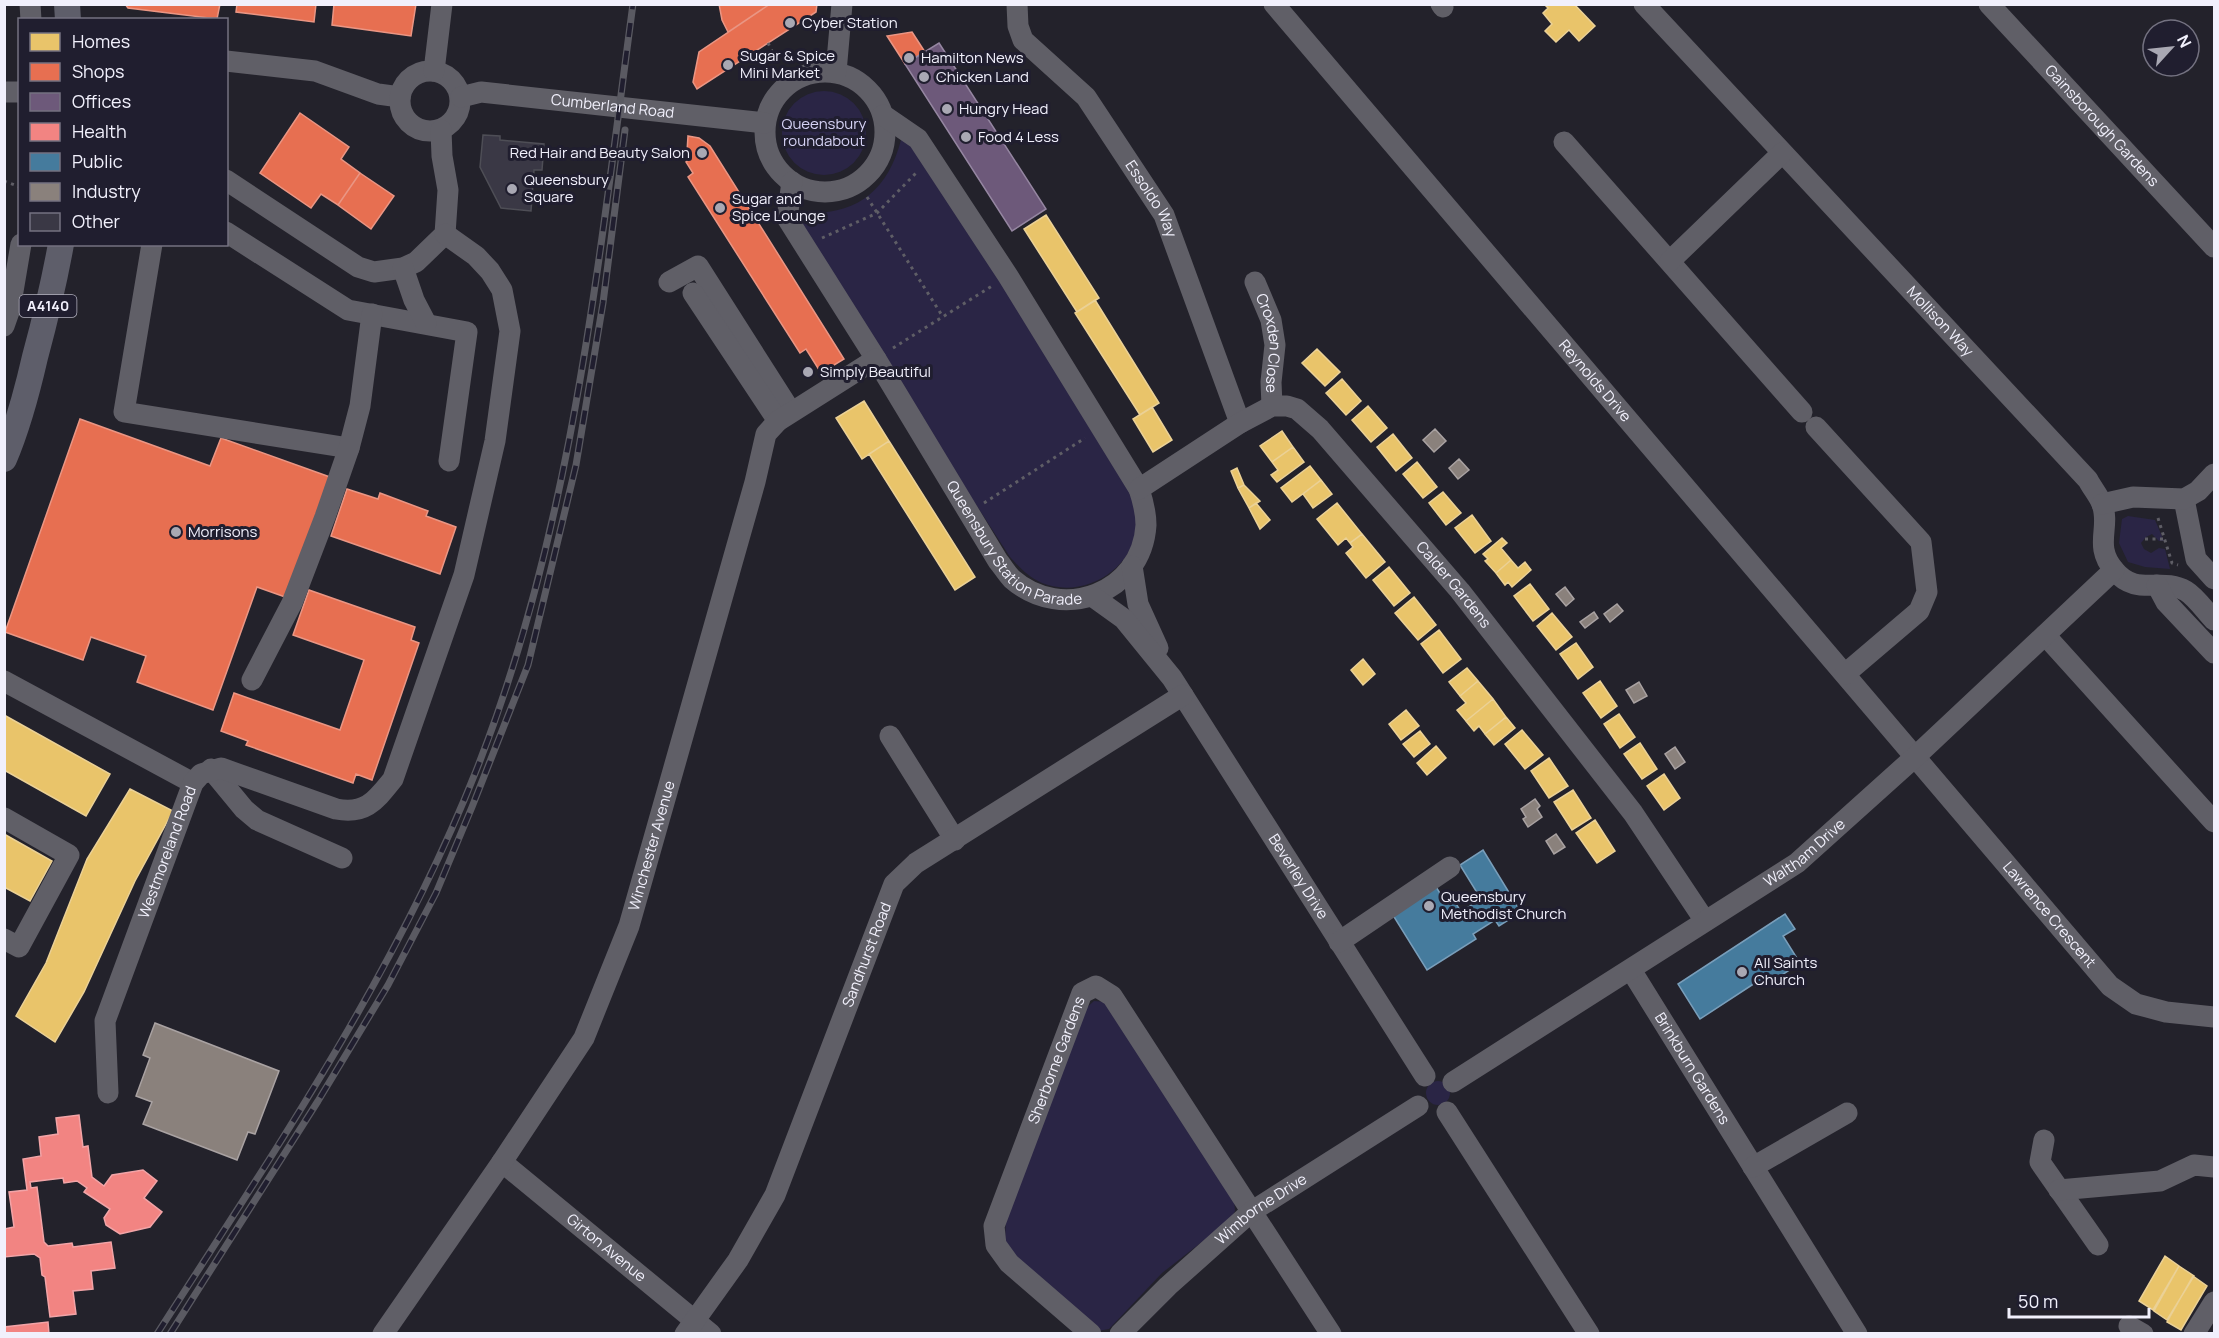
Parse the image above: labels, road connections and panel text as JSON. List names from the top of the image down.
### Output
{
  "streets": {
    "main road": ["A4140"],
    "street": [
      "Cumberland Road",
      "Gainsborough Gardens",
      "Essoldo Way",
      "Mollison Way",
      "Croxden Close",
      "Reynolds Drive",
      "Queensbury Station Parade",
      "Calder Gardens",
      "Winchester Avenue",
      "Waltham Drive",
      "Westmoreland Road",
      "Beverley Drive",
      "Lawrence Crescent",
      "Sandhurst Road",
      "Sherborne Gardens",
      "Brinkburn Gardens",
      "Wimborne Drive",
      "Girton Avenue"
    ]
  },
  "crossings": [
    ["Cumberland Road", "Queensbury Station Parade"],
    ["Mollison Way", "Waltham Drive"],
    ["Croxden Close", "Calder Gardens"],
    ["Reynolds Drive", "Waltham Drive"],
    ["Reynolds Drive", "Lawrence Crescent"],
    ["Queensbury Station Parade", "Winchester Avenue"],
    ["Queensbury Station Parade", "Beverley Drive"],
    ["Calder Gardens", "Waltham Drive"],
    ["Winchester Avenue", "Girton Avenue"],
    ["Waltham Drive", "Beverley Drive"],
    ["Waltham Drive", "Lawrence Crescent"],
    ["Waltham Drive", "Brinkburn Gardens"],
    ["Waltham Drive", "Wimborne Drive"],
    ["Beverley Drive", "Sandhurst Road"],
    ["Beverley Drive", "Wimborne Drive"],
    ["Sandhurst Road", "Girton Avenue"],
    ["Sherborne Gardens", "Wimborne Drive"]
  ],
  "parks": ["Queensbury roundabout"],
  "places": [
    "Cyber Station",
    "Hamilton News",
    "Sugar & Spice Mini Market",
    "Chicken Land",
    "Hungry Head",
    "Food 4 Less",
    "Red Hair and Beauty Salon",
    "Queensbury Square",
    "Sugar and Spice Lounge",
    "Simply Beautiful",
    "Morrisons",
    "Queensbury Methodist Church",
    "All Saints Church"
  ],
  "legend": [
    "Homes",
    "Shops",
    "Offices",
    "Health",
    "Public",
    "Industry",
    "Other"
  ],
  "scale_bar": "50 m",
  "north": "top right"
}
